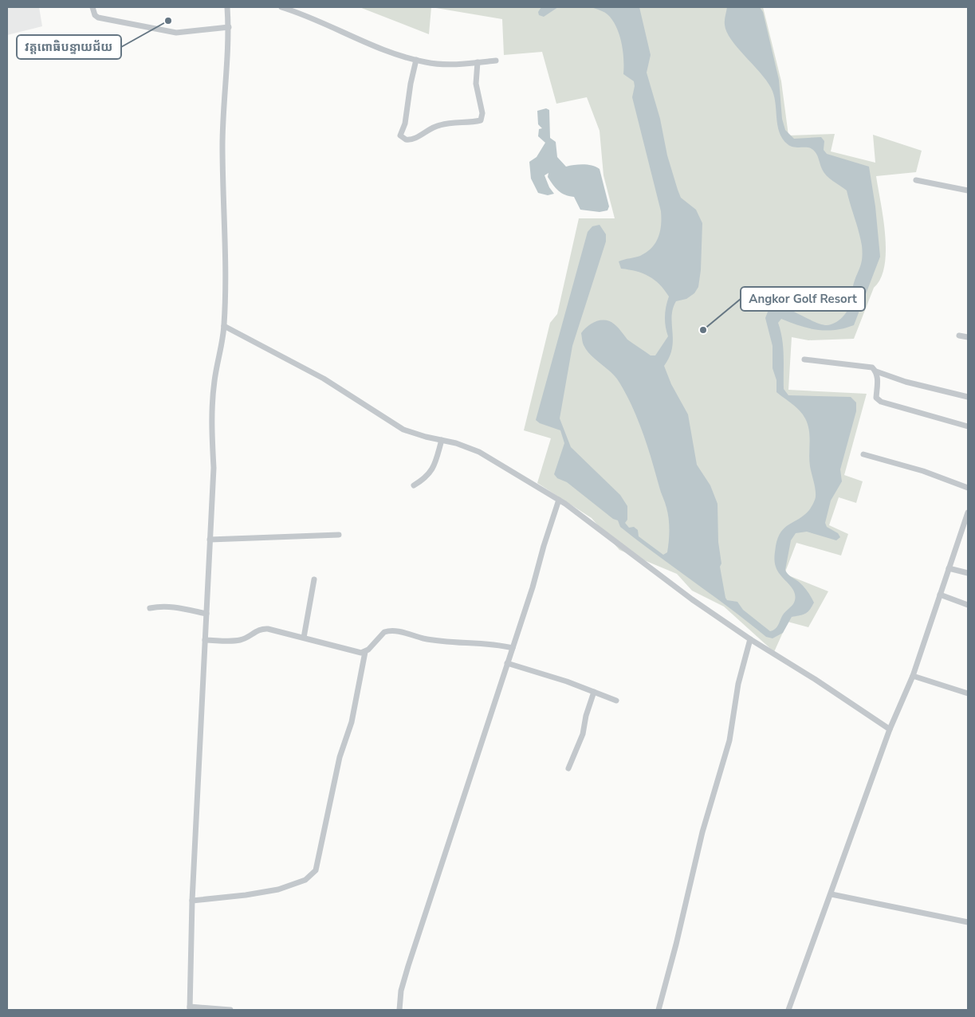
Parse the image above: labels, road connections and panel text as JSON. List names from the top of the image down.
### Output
{
  "places": ["វត្តពោធិបន្ទាយជ័យ", "Angkor Golf Resort"]
}
